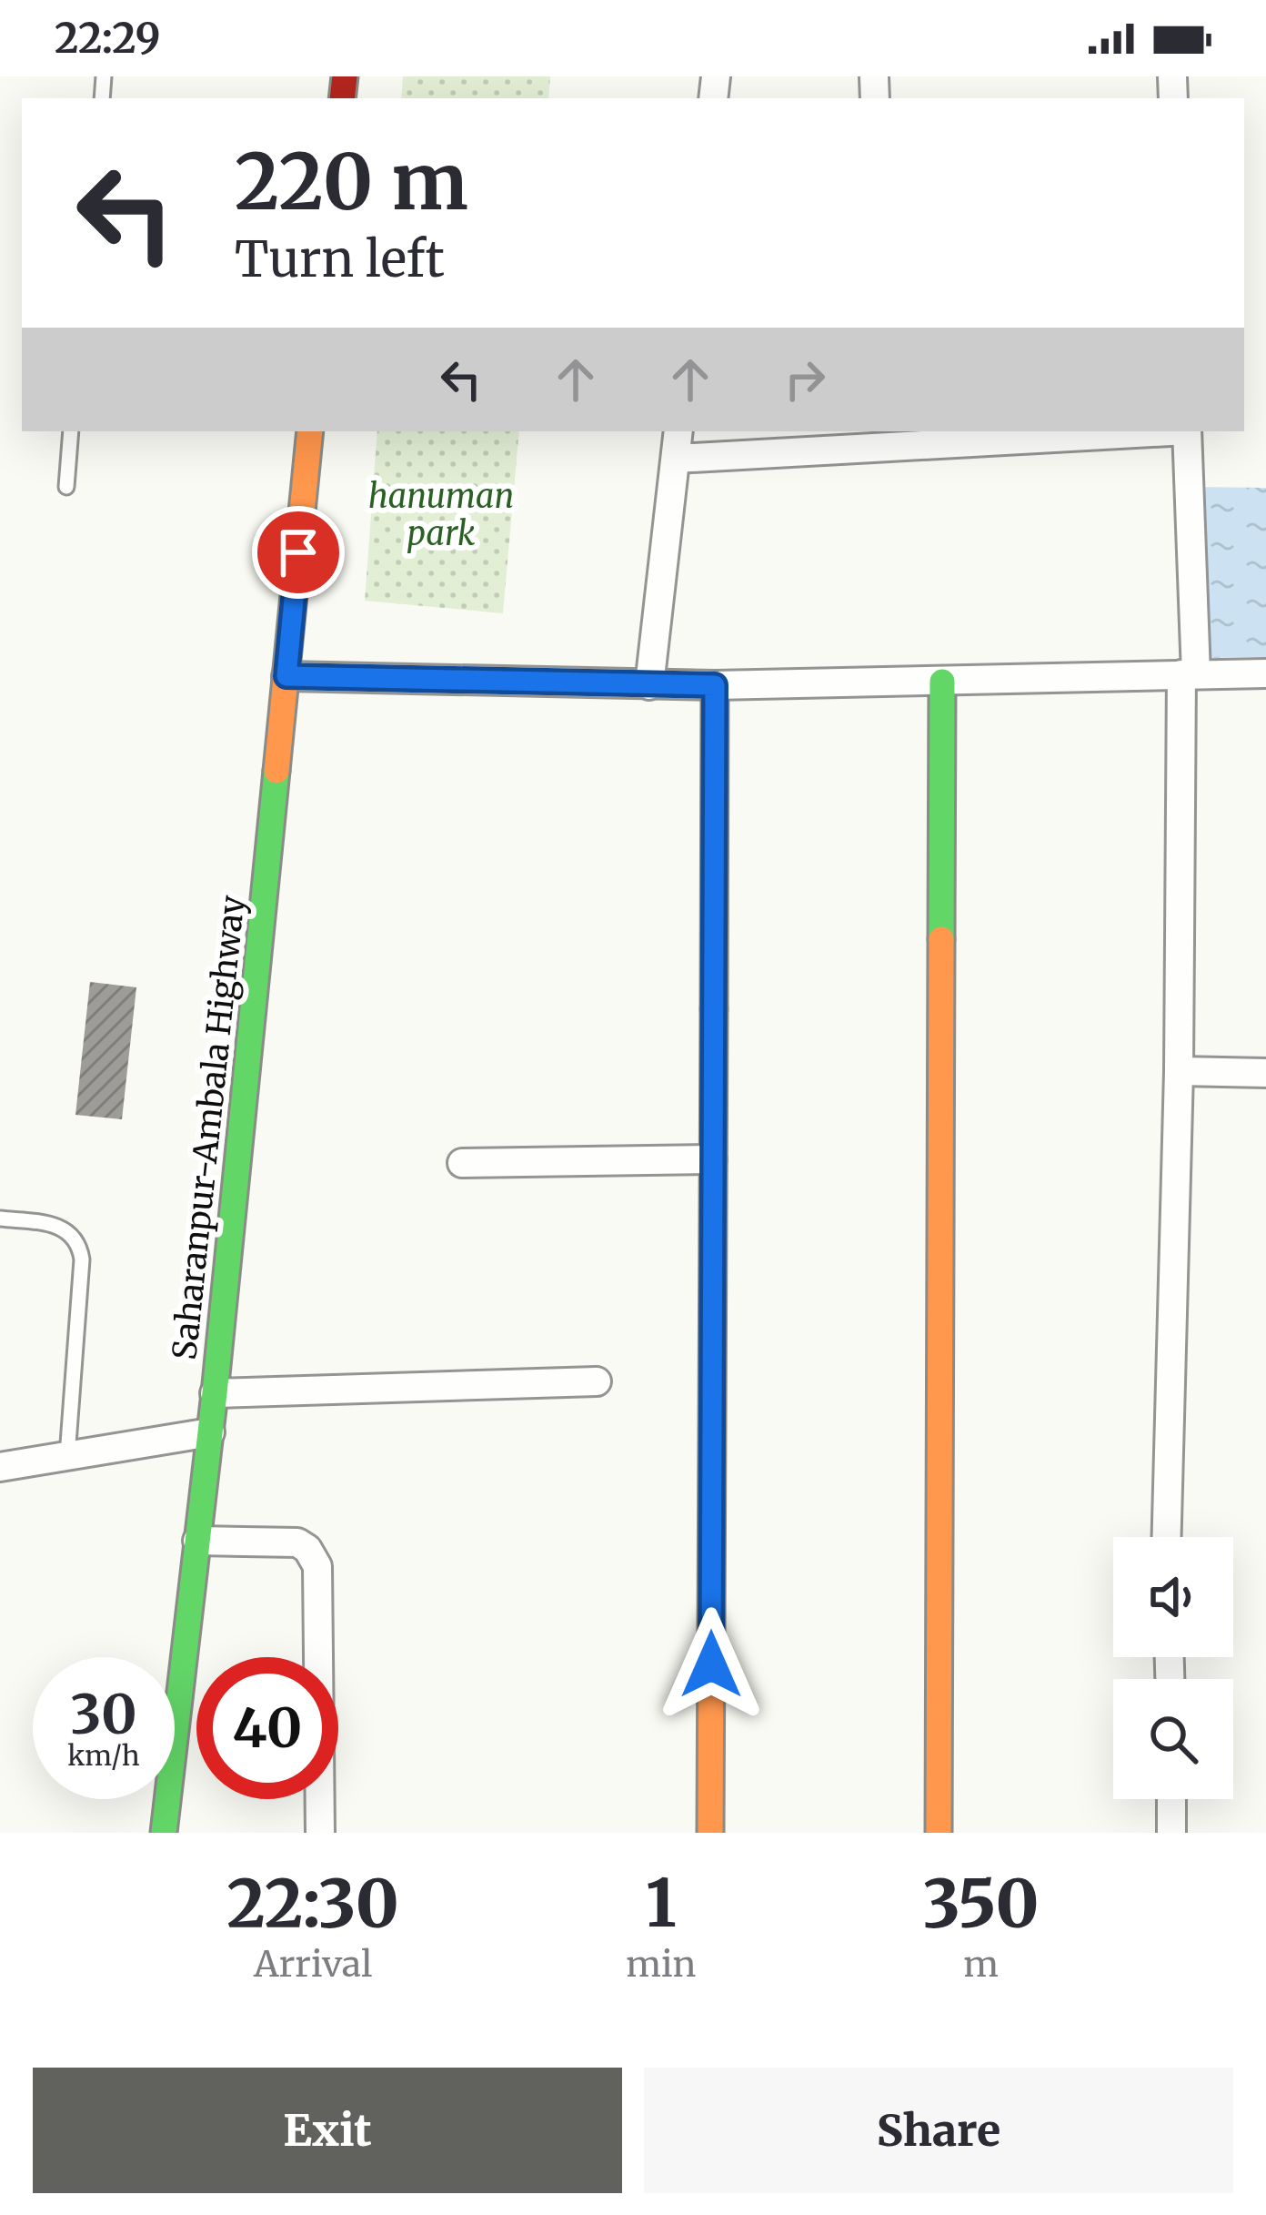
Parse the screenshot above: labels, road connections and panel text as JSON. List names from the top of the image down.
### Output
{
  "streets": {
    "street": ["Saharanpur-Ambala Highway"]
  },
  "parks": ["hanuman park"],
  "page": {
    "status": "22:29",
    "turn": ["220 m", "Turn left"],
    "speed": "30 km/h",
    "limit": "40",
    "eta": [
      "22:30",
      "Arrival",
      "1",
      "min",
      "350",
      "m"
    ],
    "buttons": ["Exit", "Share"]
  }
}
